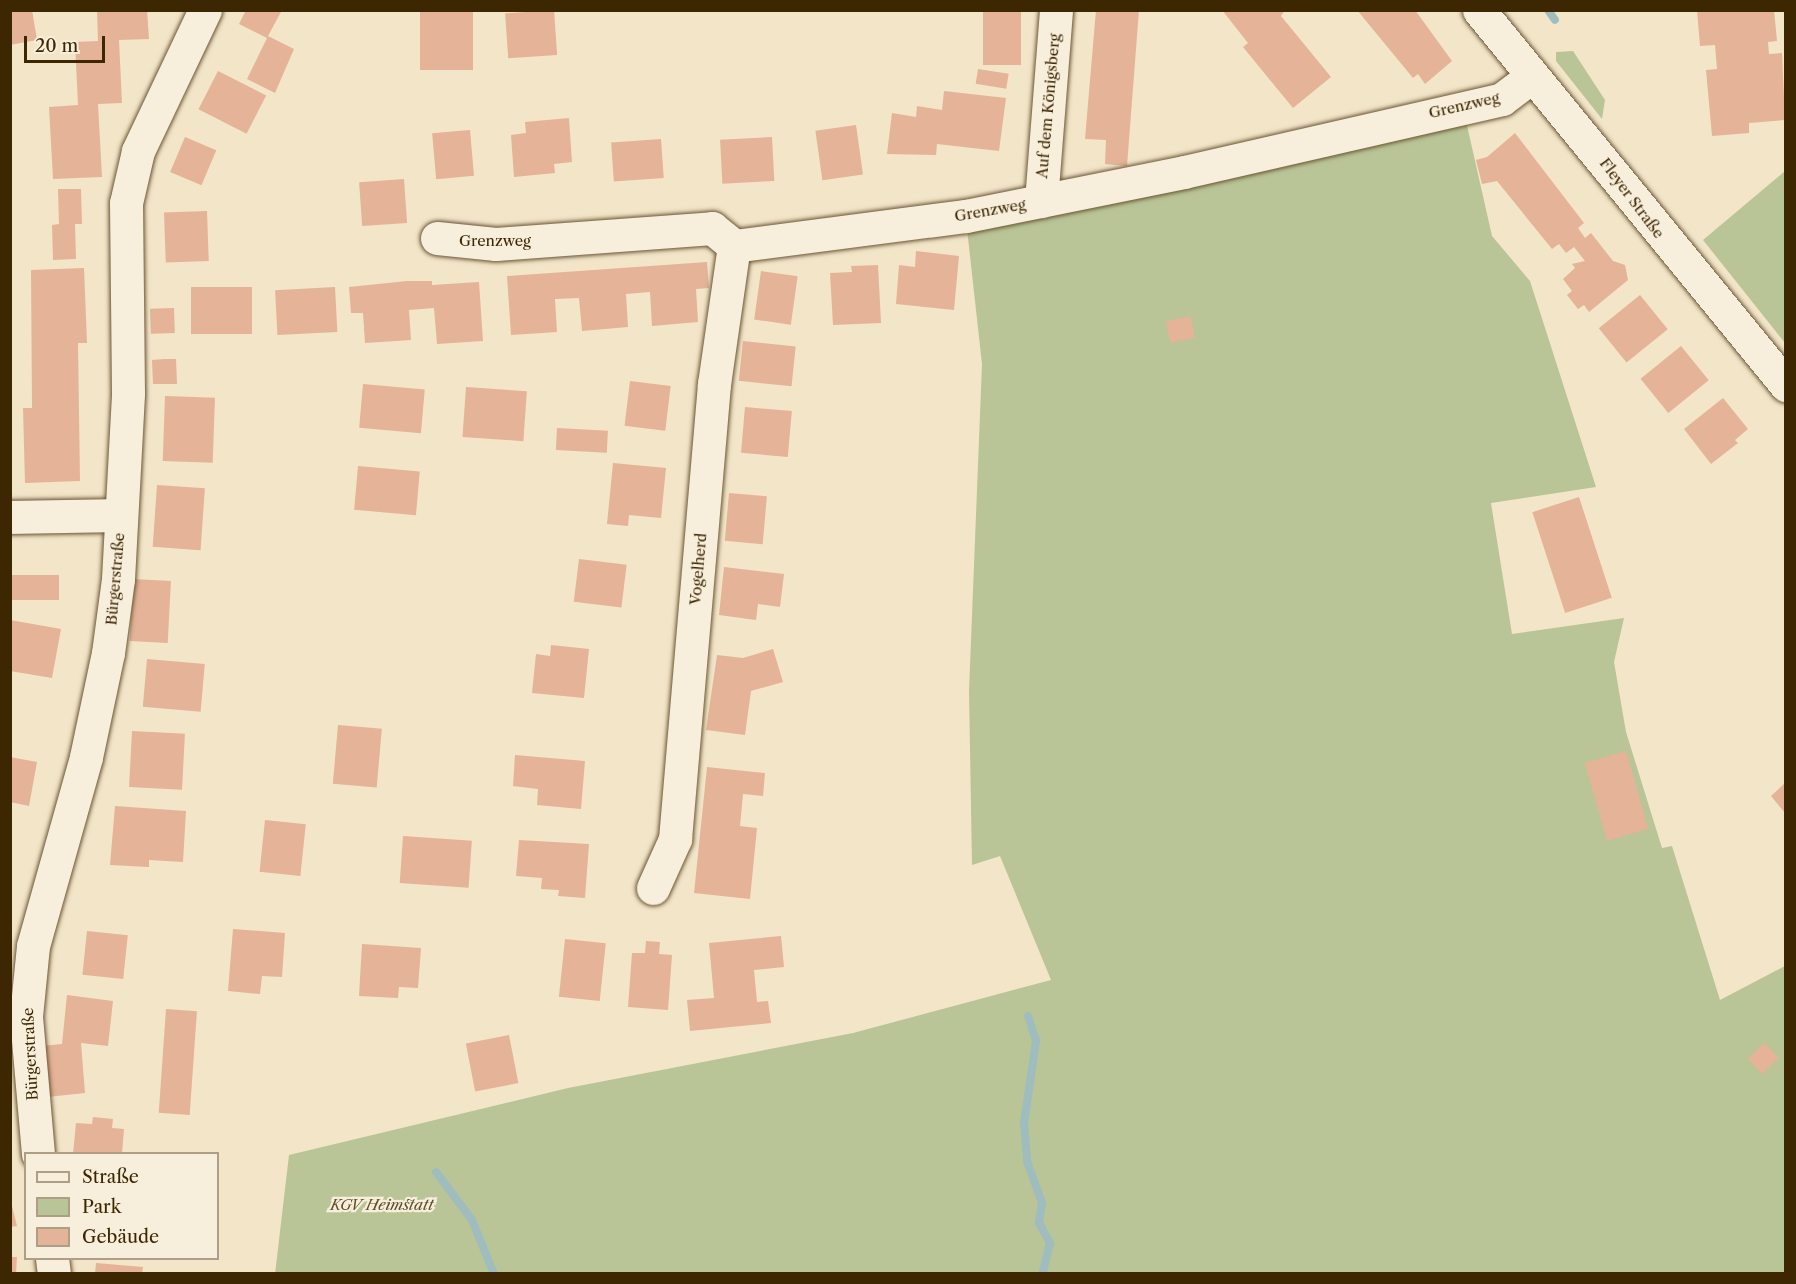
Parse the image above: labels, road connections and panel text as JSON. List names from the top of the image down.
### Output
{
  "streets": {
    "street": [
      "Grenzweg",
      "Auf dem Königsberg",
      "Fleyer Straße",
      "Vogelherd",
      "Bürgerstraße"
    ]
  },
  "crossings": [
    ["Grenzweg", "Auf dem Königsberg"],
    ["Grenzweg", "Fleyer Straße"],
    ["Grenzweg", "Vogelherd"]
  ],
  "parks": ["KGV Heimstatt"],
  "legend": ["Straße", "Park", "Gebäude"],
  "scale_bar": "20 m"
}
